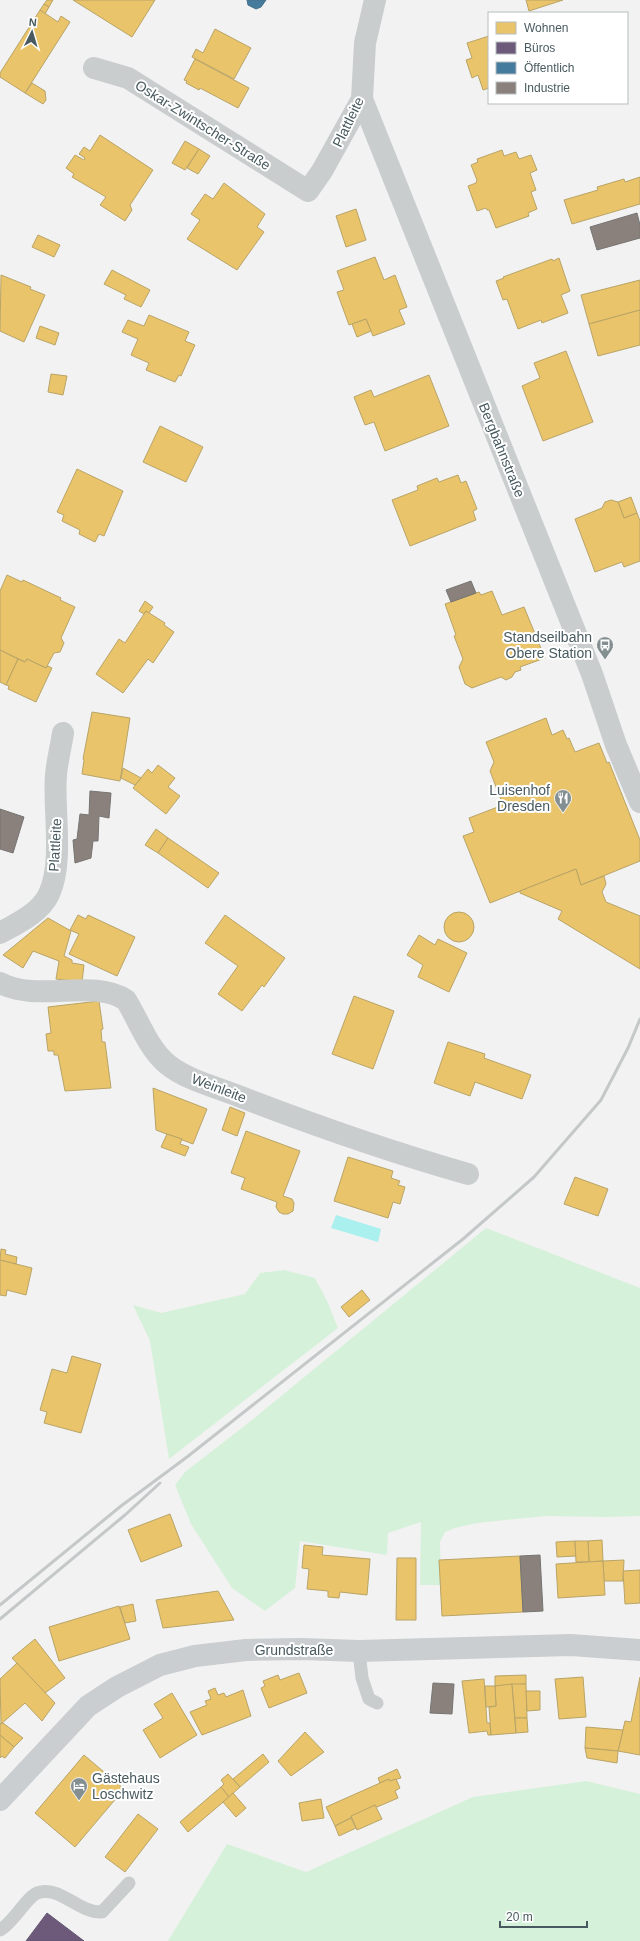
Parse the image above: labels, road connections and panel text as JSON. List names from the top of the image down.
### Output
{
  "streets": {
    "main road": ["Grundstraße"],
    "street": [
      "Plattleite",
      "Oskar-Zwintscher-Straße",
      "Bergbahnstraße",
      "Weinleite"
    ]
  },
  "crossings": [
    ["Plattleite", "Oskar-Zwintscher-Straße"],
    ["Plattleite", "Bergbahnstraße"]
  ],
  "places": {
    "bus stop": ["Standseilbahn Obere Station"],
    "restaurant": ["Luisenhof Dresden"],
    "hotel": ["Gästehaus Loschwitz"]
  },
  "legend": [
    "Wohnen",
    "Büros",
    "Öffentlich",
    "Industrie"
  ],
  "scale_bar": "20 m",
  "north": "top"
}
